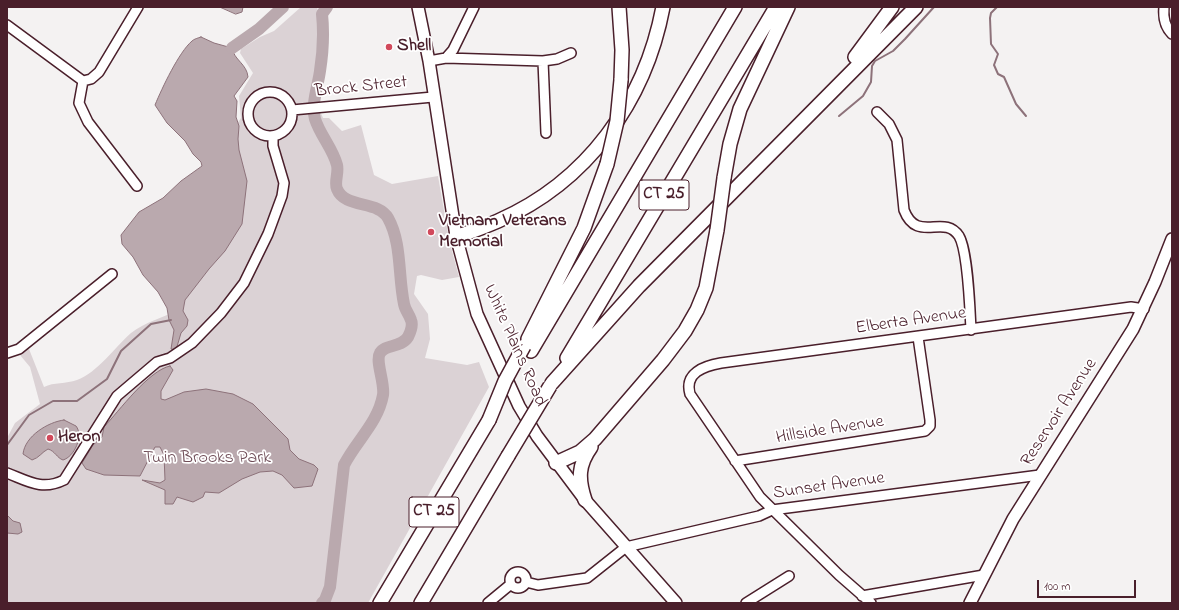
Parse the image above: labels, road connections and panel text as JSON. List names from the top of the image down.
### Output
{
  "streets": {
    "highway": ["CT 25"],
    "main road": ["White Plains Road", "Reservoir Avenue"],
    "street": [
      "Brock Street",
      "Elberta Avenue",
      "Hillside Avenue",
      "Sunset Avenue"
    ]
  },
  "crossings": [
    ["Brock Street", "White Plains Road"],
    ["Elberta Avenue", "Reservoir Avenue"],
    ["Elberta Avenue", "Hillside Avenue"],
    ["White Plains Road", "Sunset Avenue"],
    ["Reservoir Avenue", "Sunset Avenue"]
  ],
  "parks": ["Twin Brooks Park"],
  "places": ["Shell", "Vietnam Veterans Memorial", "Heron"],
  "scale_bar": "100 m"
}
